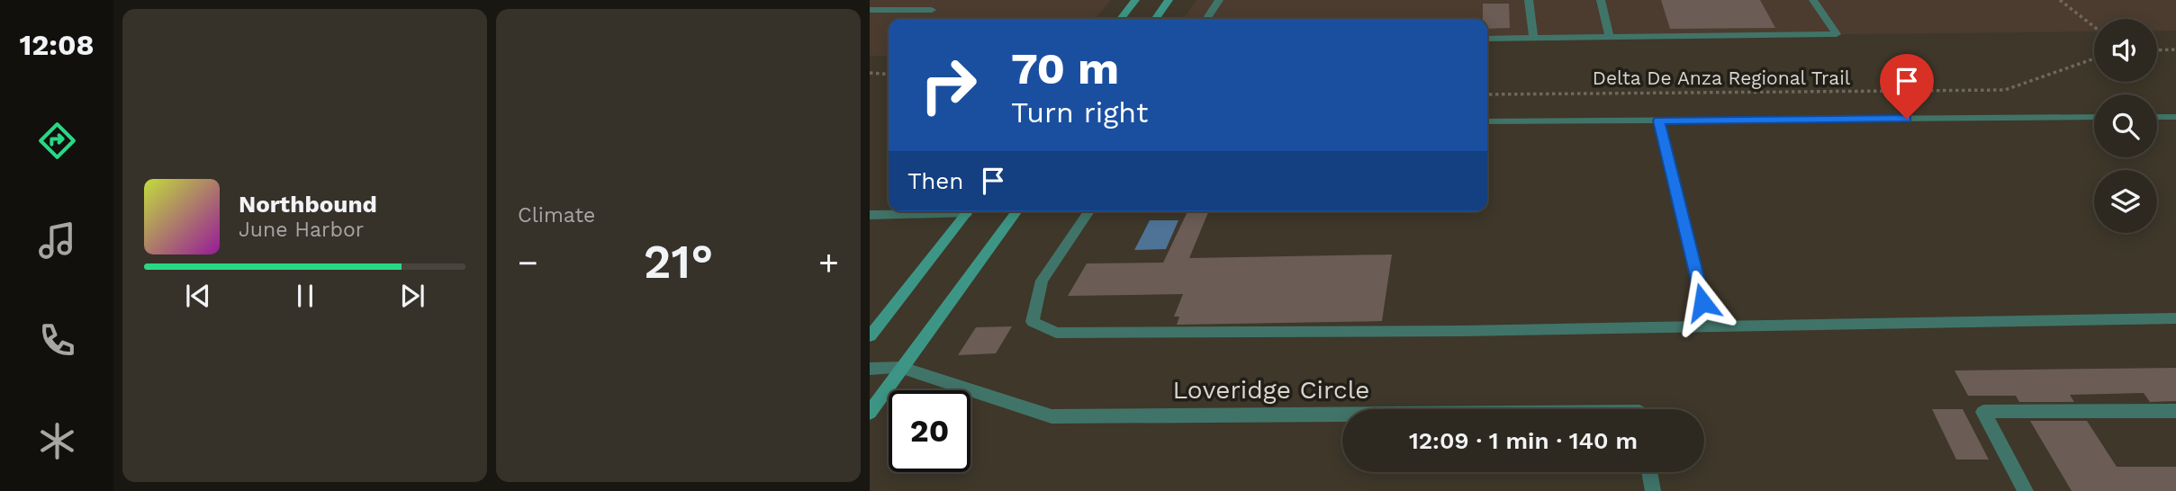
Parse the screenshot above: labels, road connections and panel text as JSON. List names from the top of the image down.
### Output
{
  "streets": {
    "street": ["Loveridge Circle"],
    "path": ["Delta De Anza Regional Trail"]
  },
  "page": {
    "tabs": "12:08",
    "tile": "Climate",
    "turn": ["70 m", "Turn right"],
    "then": "Then",
    "song": ["Northbound", "June Harbor"],
    "heat": ["−", "21°", "+"],
    "limit": "20",
    "trip": "12:09 · 1 min · 140 m"
  }
}
